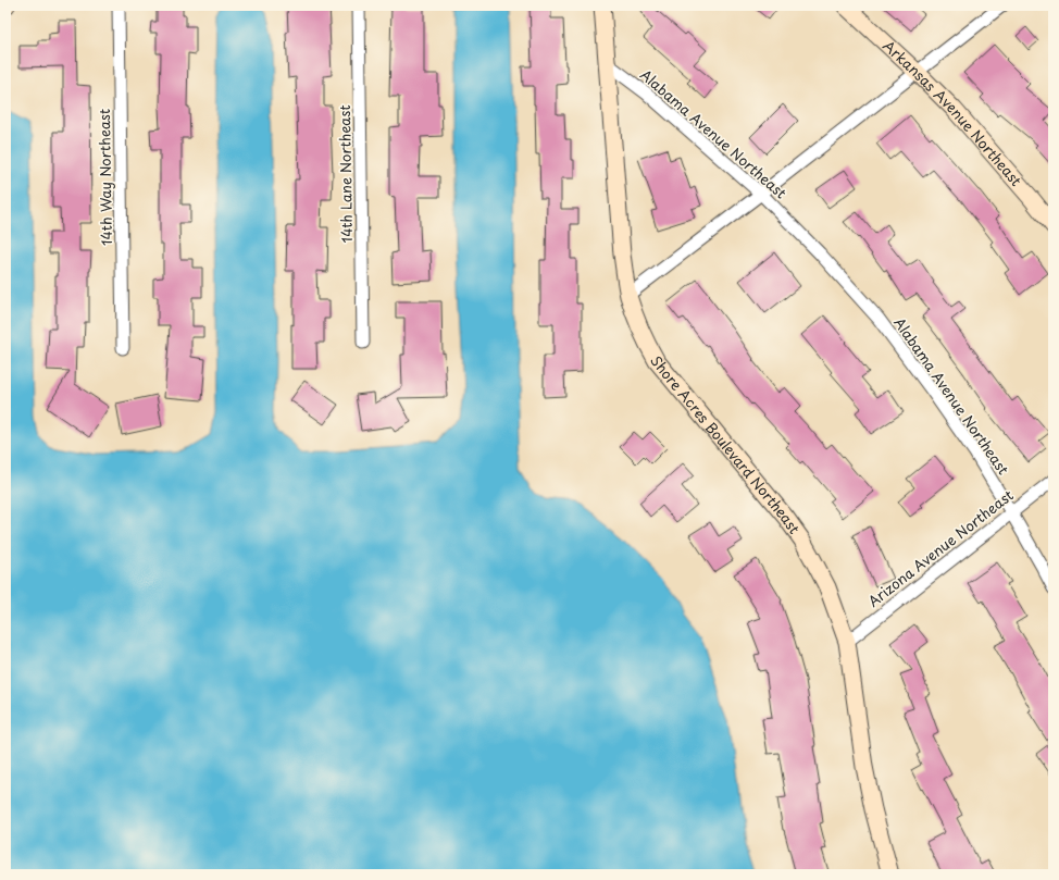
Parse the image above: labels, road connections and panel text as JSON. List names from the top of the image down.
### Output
{
  "streets": {
    "street": [
      "Arkansas Avenue Northeast",
      "Alabama Avenue Northeast",
      "14th Lane Northeast",
      "14th Way Northeast",
      "Shore Acres Boulevard Northeast",
      "Arizona Avenue Northeast"
    ]
  },
  "crossings": [
    ["Alabama Avenue Northeast", "Shore Acres Boulevard Northeast"],
    ["Alabama Avenue Northeast", "Arizona Avenue Northeast"],
    ["Shore Acres Boulevard Northeast", "Arizona Avenue Northeast"]
  ]
}
